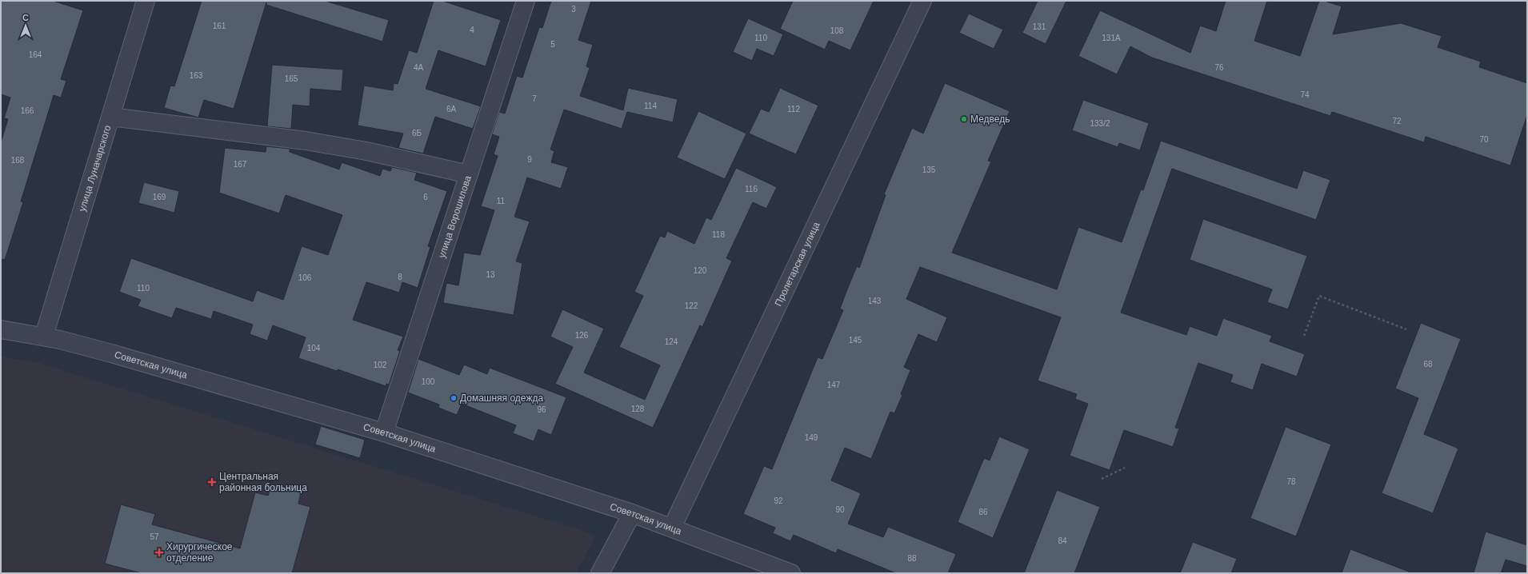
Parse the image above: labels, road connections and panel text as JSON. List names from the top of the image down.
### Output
{
  "streets": {
    "street": [
      "улица Луначарского",
      "улица Ворошилова",
      "Пролетарская улица",
      "Советская улица"
    ]
  },
  "crossings": [
    ["улица Луначарского", "Советская улица"],
    ["улица Ворошилова", "Советская улица"],
    ["Пролетарская улица", "Советская улица"]
  ],
  "places": {
    "other": ["Медведь", "Домашняя одежда"],
    "health": ["Центральная районная больница", "Хирургическое отделение"]
  },
  "house_numbers": [
    "3",
    "161",
    "131",
    "4",
    "108",
    "110",
    "131А",
    "5",
    "164",
    "4А",
    "76",
    "163",
    "165",
    "74",
    "7",
    "114",
    "6А",
    "112",
    "166",
    "72",
    "133/2",
    "6Б",
    "70",
    "9",
    "168",
    "167",
    "135",
    "116",
    "169",
    "6",
    "11",
    "118",
    "120",
    "13",
    "8",
    "106",
    "110",
    "143",
    "122",
    "126",
    "145",
    "124",
    "104",
    "68",
    "102",
    "100",
    "147",
    "128",
    "96",
    "149",
    "78",
    "92",
    "90",
    "86",
    "57",
    "84",
    "88"
  ],
  "north": "top"
}
